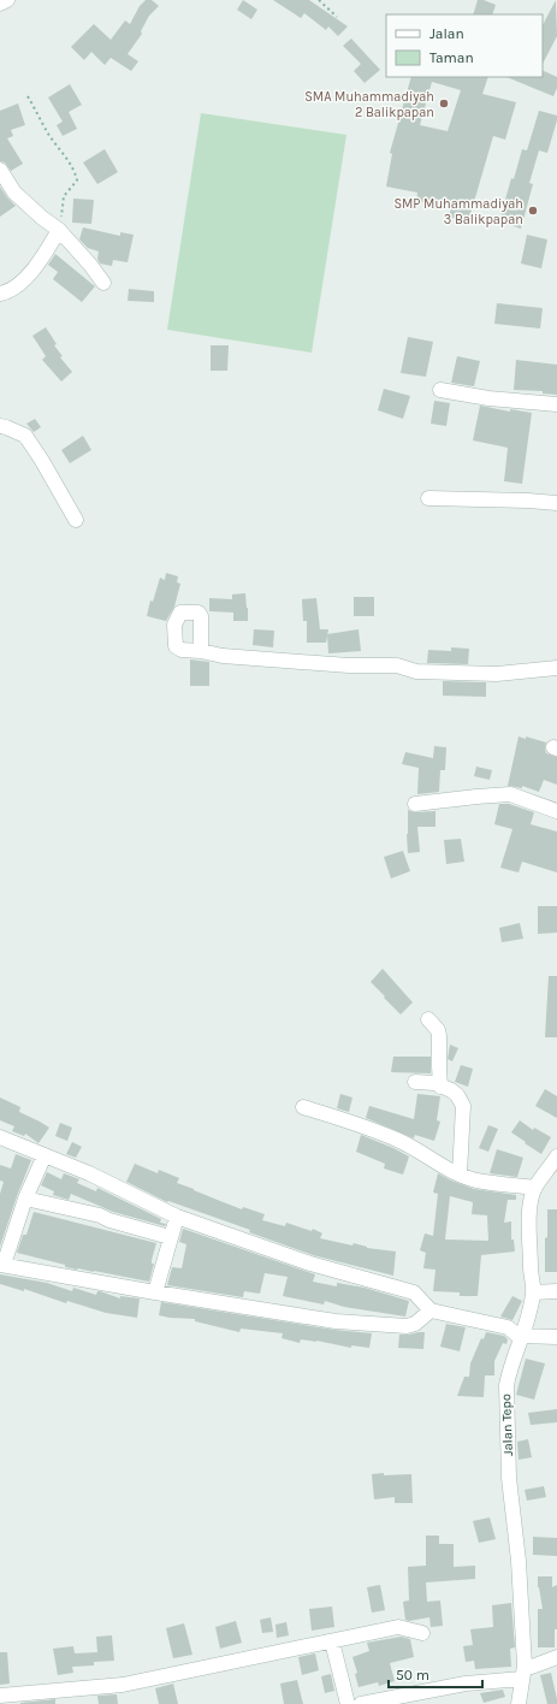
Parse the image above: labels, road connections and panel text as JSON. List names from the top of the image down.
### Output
{
  "streets": {
    "street": ["Jalan Tepo"]
  },
  "places": ["SMA Muhammadiyah 2 Balikpapan", "SMP Muhammadiyah 3 Balikpapan"],
  "legend": ["Jalan", "Taman"],
  "scale_bar": "50 m"
}
